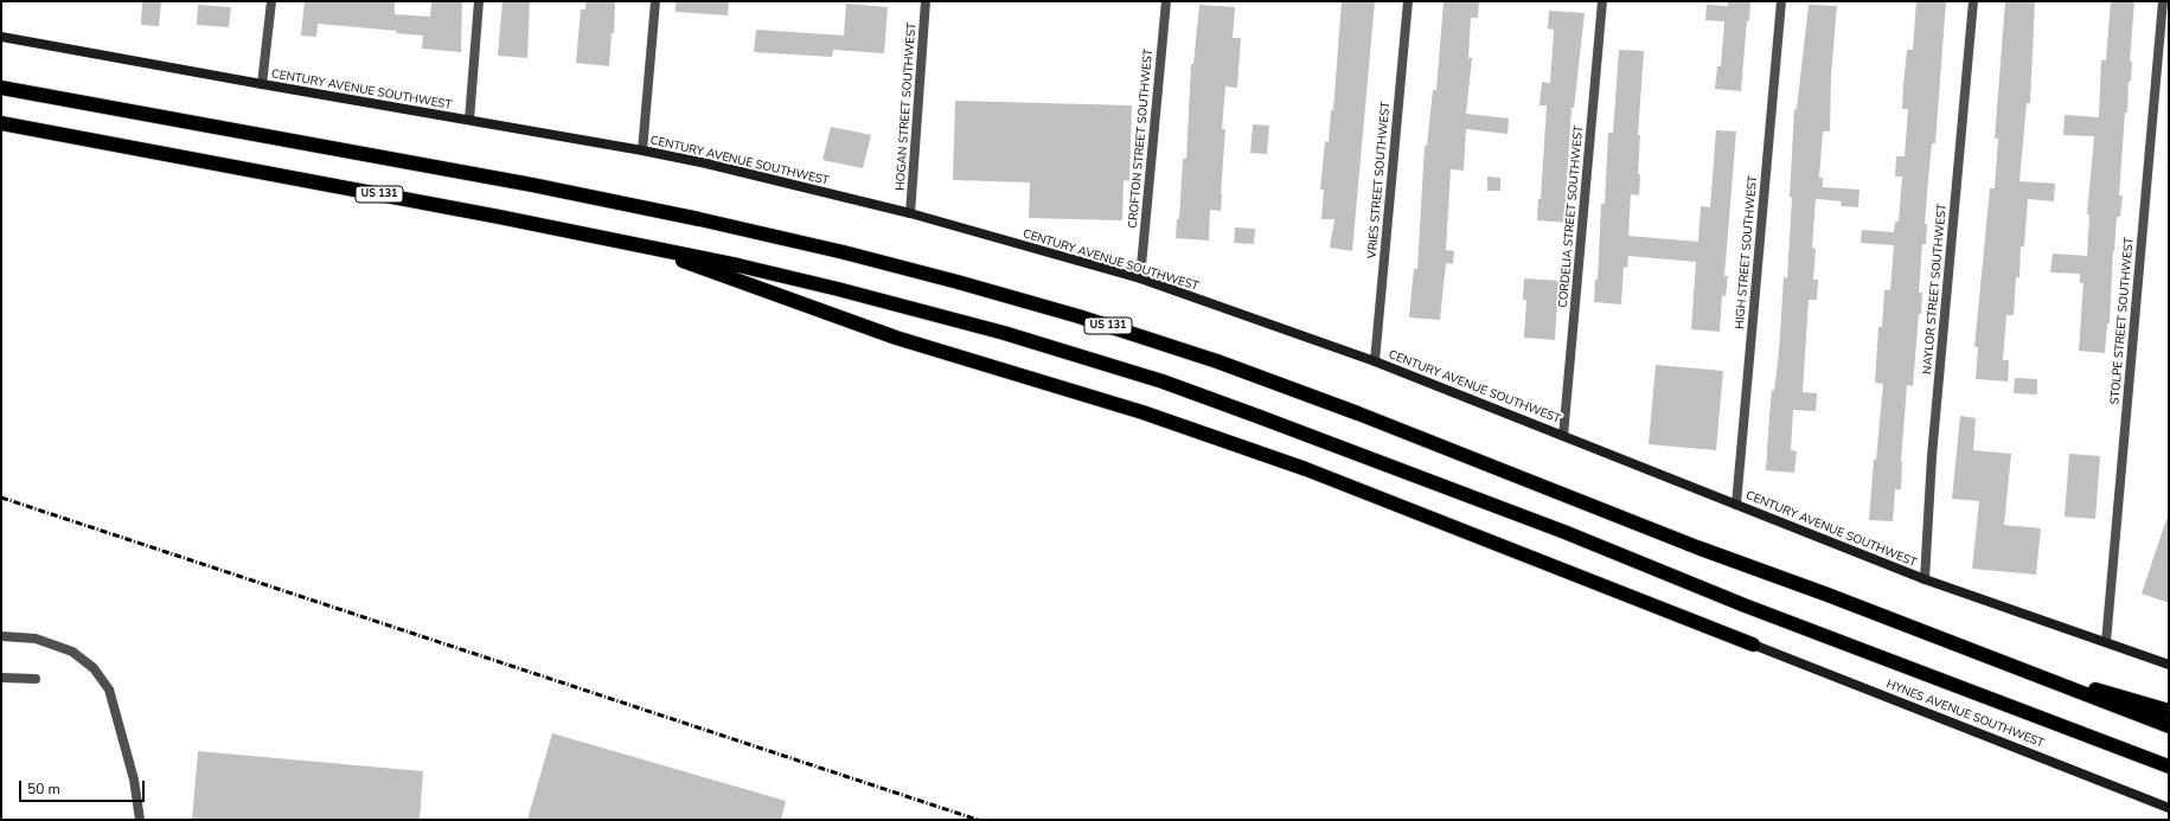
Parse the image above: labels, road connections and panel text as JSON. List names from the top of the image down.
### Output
{
  "streets": {
    "highway": ["US 131"],
    "street": [
      "CENTURY AVENUE SOUTHWEST",
      "HOGAN STREET SOUTHWEST",
      "CROFTON STREET SOUTHWEST",
      "VRIES STREET SOUTHWEST",
      "CORDELIA STREET SOUTHWEST",
      "HIGH STREET SOUTHWEST",
      "NAYLOR STREET SOUTHWEST",
      "STOLPE STREET SOUTHWEST",
      "HYNES AVENUE SOUTHWEST"
    ]
  },
  "crossings": [
    ["CENTURY AVENUE SOUTHWEST", "HOGAN STREET SOUTHWEST"],
    ["CENTURY AVENUE SOUTHWEST", "CROFTON STREET SOUTHWEST"],
    ["CENTURY AVENUE SOUTHWEST", "VRIES STREET SOUTHWEST"],
    ["CENTURY AVENUE SOUTHWEST", "CORDELIA STREET SOUTHWEST"],
    ["CENTURY AVENUE SOUTHWEST", "HIGH STREET SOUTHWEST"],
    ["CENTURY AVENUE SOUTHWEST", "NAYLOR STREET SOUTHWEST"],
    ["CENTURY AVENUE SOUTHWEST", "STOLPE STREET SOUTHWEST"]
  ],
  "scale_bar": "50 m"
}
